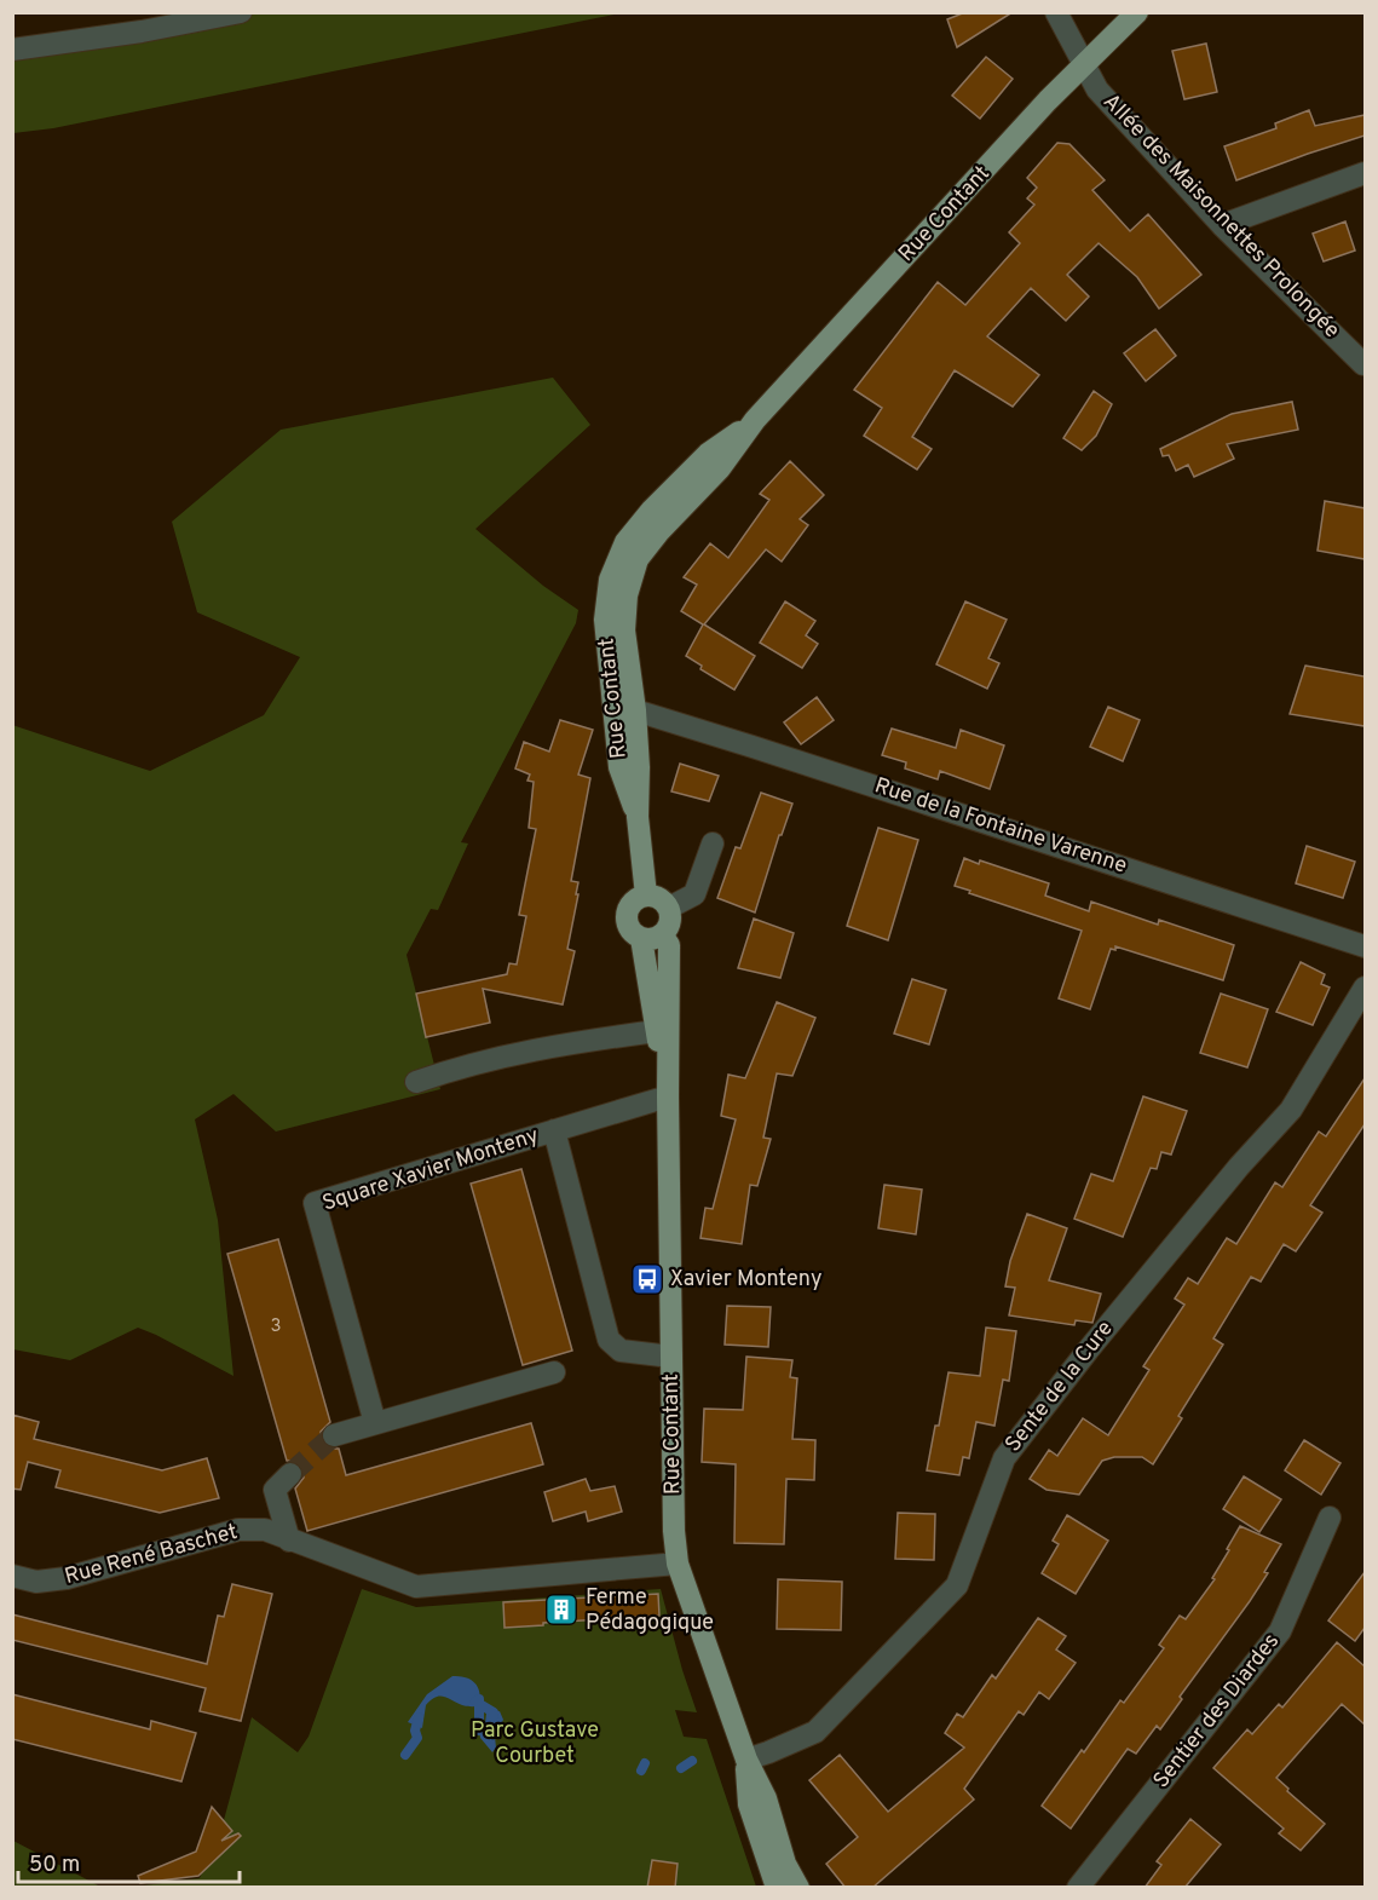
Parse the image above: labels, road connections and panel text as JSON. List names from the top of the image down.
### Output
{
  "streets": {
    "main road": ["Rue Contant"],
    "street": [
      "Allée des Maisonnettes Prolongée",
      "Rue de la Fontaine Varenne",
      "Square Xavier Monteny",
      "Sente de la Cure",
      "Rue René Baschet",
      "Sentier des Diardes"
    ]
  },
  "crossings": [
    ["Rue Contant", "Allée des Maisonnettes Prolongée"],
    ["Rue Contant", "Rue de la Fontaine Varenne"],
    ["Rue Contant", "Square Xavier Monteny"],
    ["Rue Contant", "Sente de la Cure"],
    ["Rue Contant", "Rue René Baschet"]
  ],
  "parks": ["Parc Gustave Courbet"],
  "places": {
    "bus stop": ["Xavier Monteny"],
    "building": ["Ferme Pédagogique"]
  },
  "house_numbers": ["3"],
  "scale_bar": "50 m"
}
